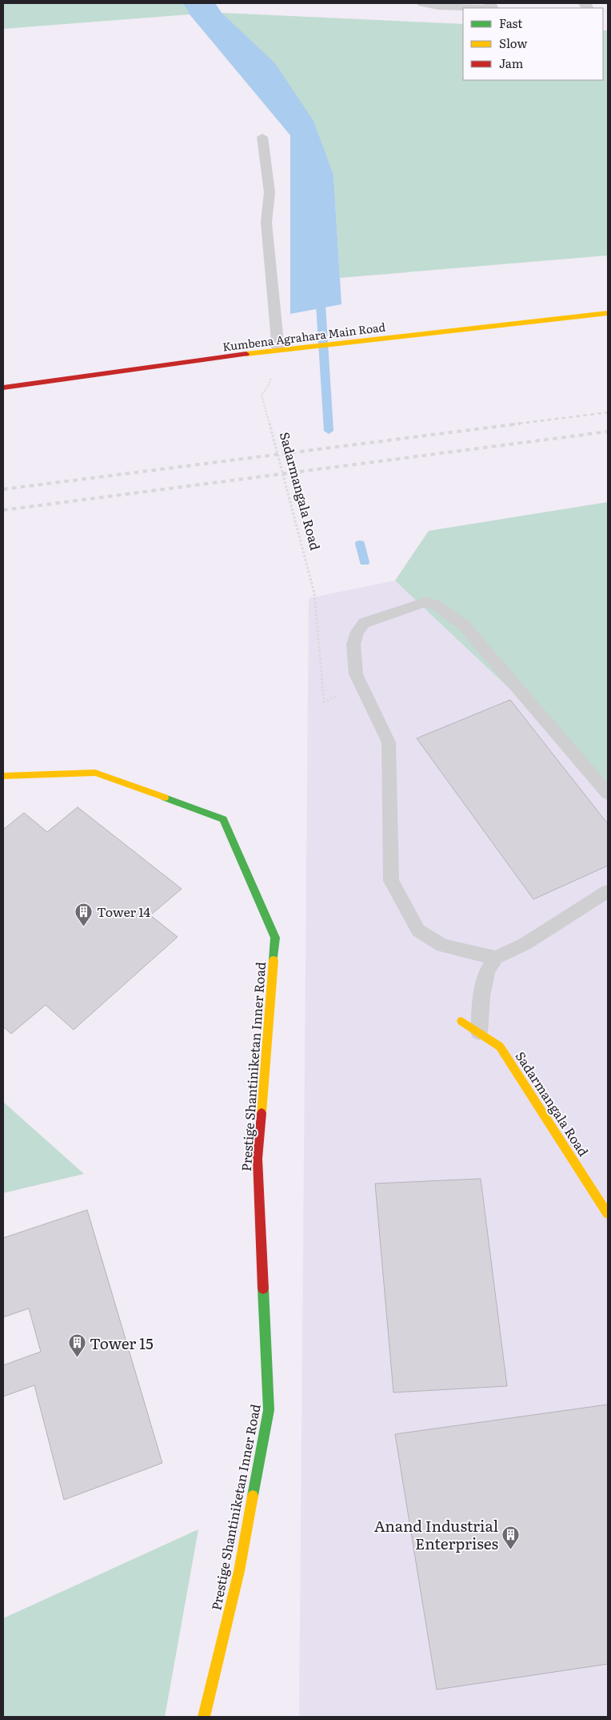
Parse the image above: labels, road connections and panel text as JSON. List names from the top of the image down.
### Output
{
  "streets": {
    "street": ["Kumbena Agrahara Main Road", "Sadarmangala Road", "Prestige Shantiniketan Inner Road"]
  },
  "places": {
    "building": ["Tower 14", "Tower 15", "Anand Industrial Enterprises"]
  },
  "legend": ["Fast", "Slow", "Jam"]
}
